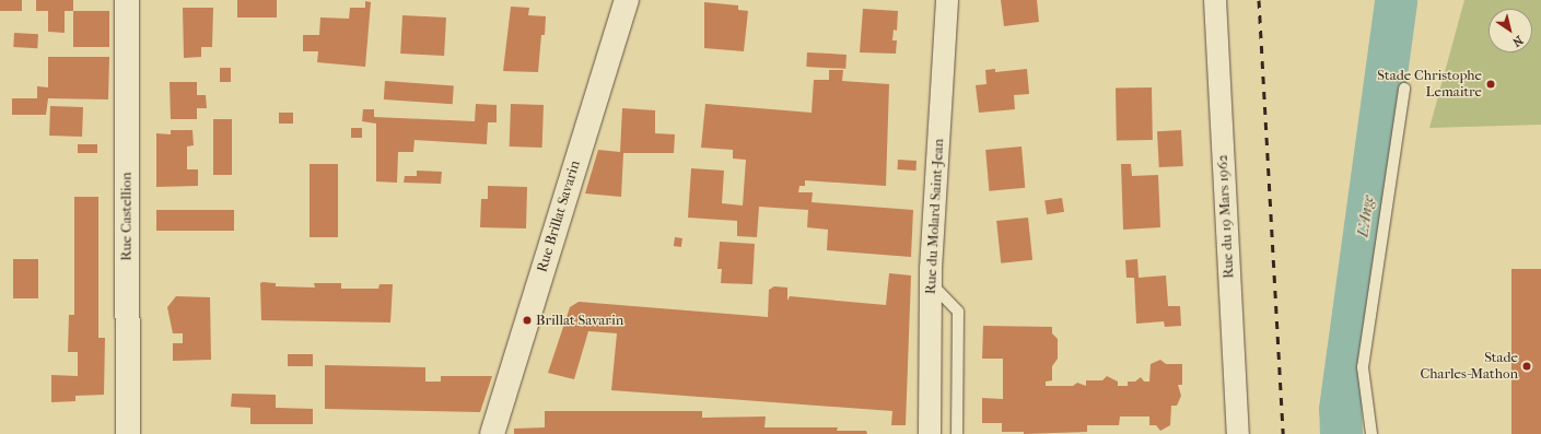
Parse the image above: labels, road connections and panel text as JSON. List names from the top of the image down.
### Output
{
  "streets": {
    "main road": ["Rue Castellion", "Rue Brillat Savarin"],
    "street": ["Rue du Molard Saint-Jean", "Rue du 19 Mars 1962"]
  },
  "water": ["L'Ange"],
  "places": ["Stade Christophe Lemaitre", "Brillat Savarin", "Stade Charles-Mathon"],
  "north": "bottom right"
}
